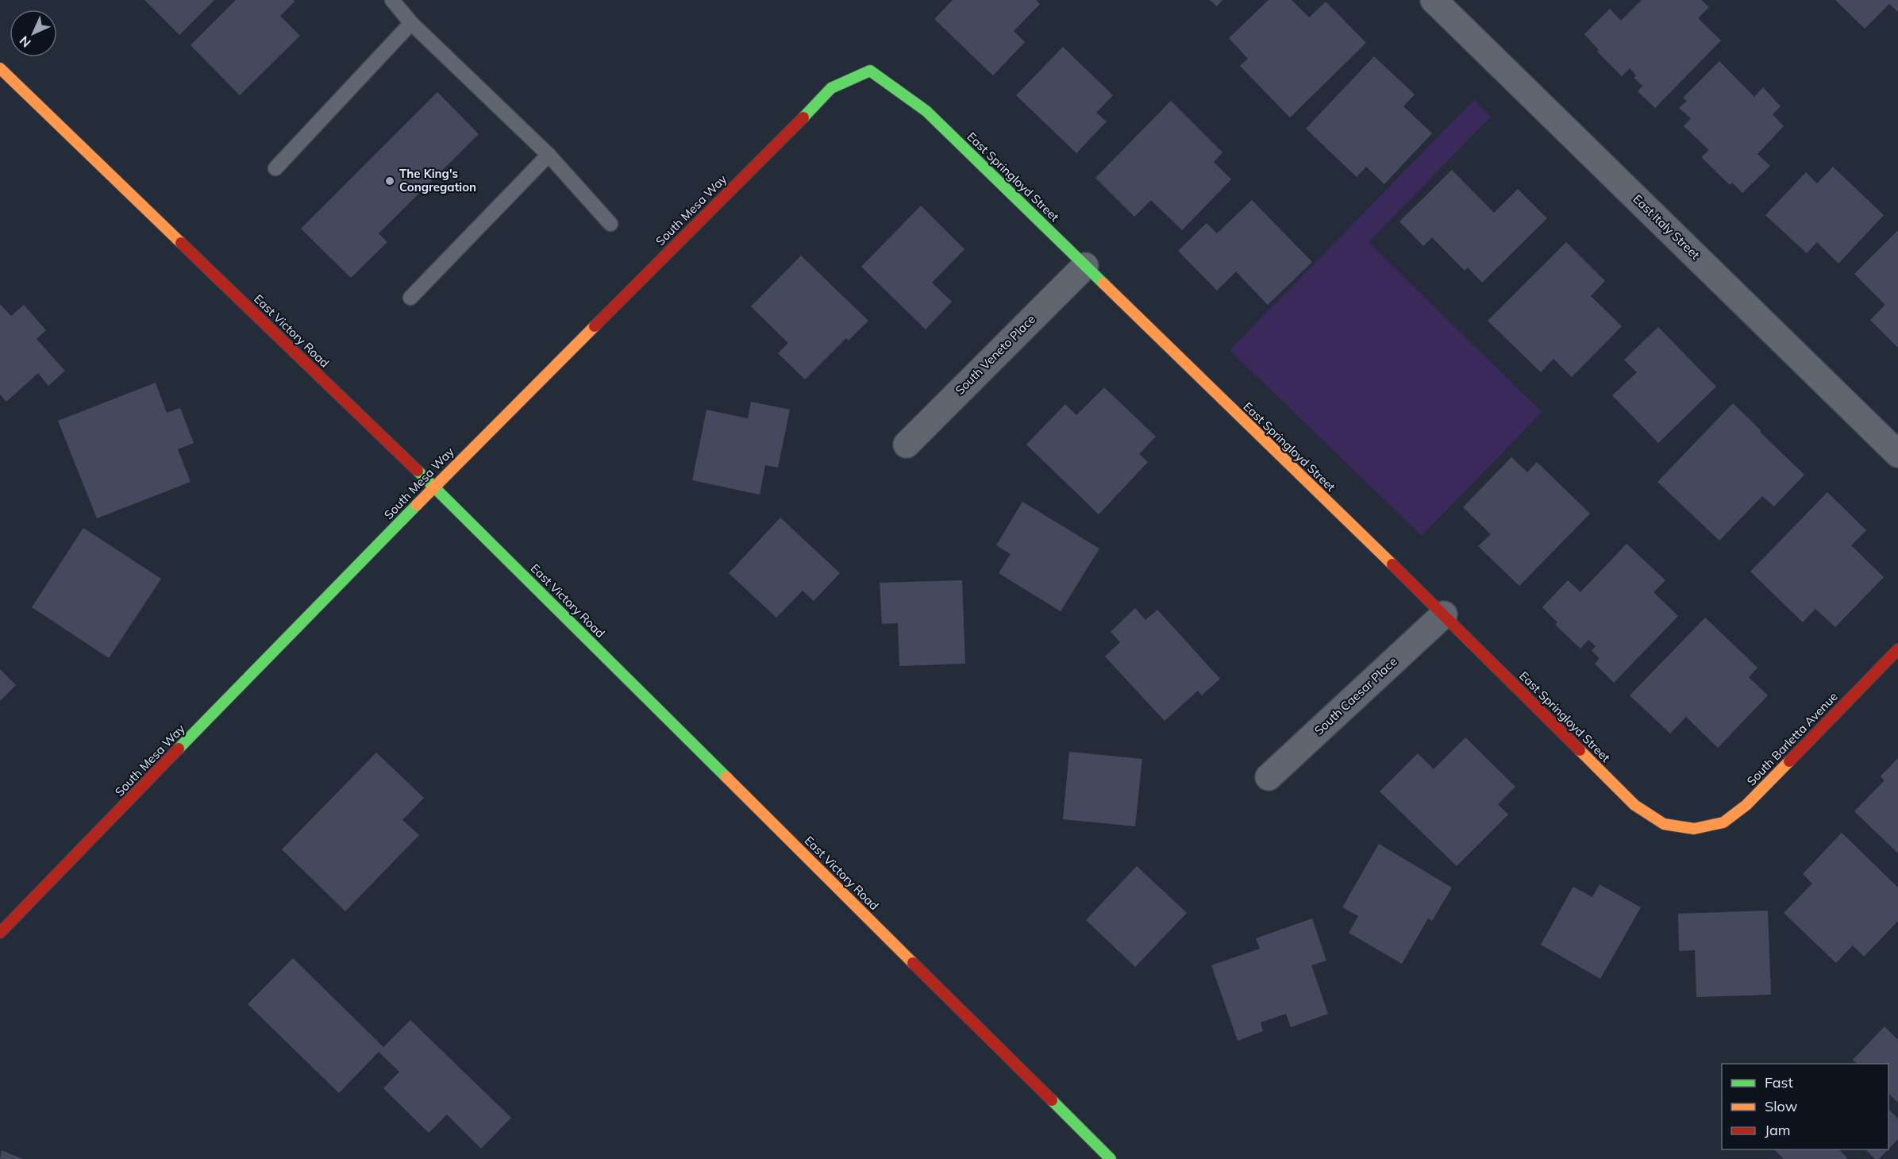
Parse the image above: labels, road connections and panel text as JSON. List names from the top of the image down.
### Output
{
  "streets": {
    "street": [
      "East Springloyd Street",
      "South Mesa Way",
      "East Italy Street",
      "East Victory Road",
      "South Veneto Place",
      "South Caesar Place",
      "South Barletta Avenue"
    ]
  },
  "crossings": [
    ["East Springloyd Street", "South Mesa Way"],
    ["East Springloyd Street", "South Veneto Place"],
    ["East Springloyd Street", "South Caesar Place"],
    ["East Springloyd Street", "South Barletta Avenue"],
    ["South Mesa Way", "East Victory Road"]
  ],
  "places": ["The King's Congregation"],
  "legend": ["Fast", "Slow", "Jam"],
  "north": "bottom left"
}
